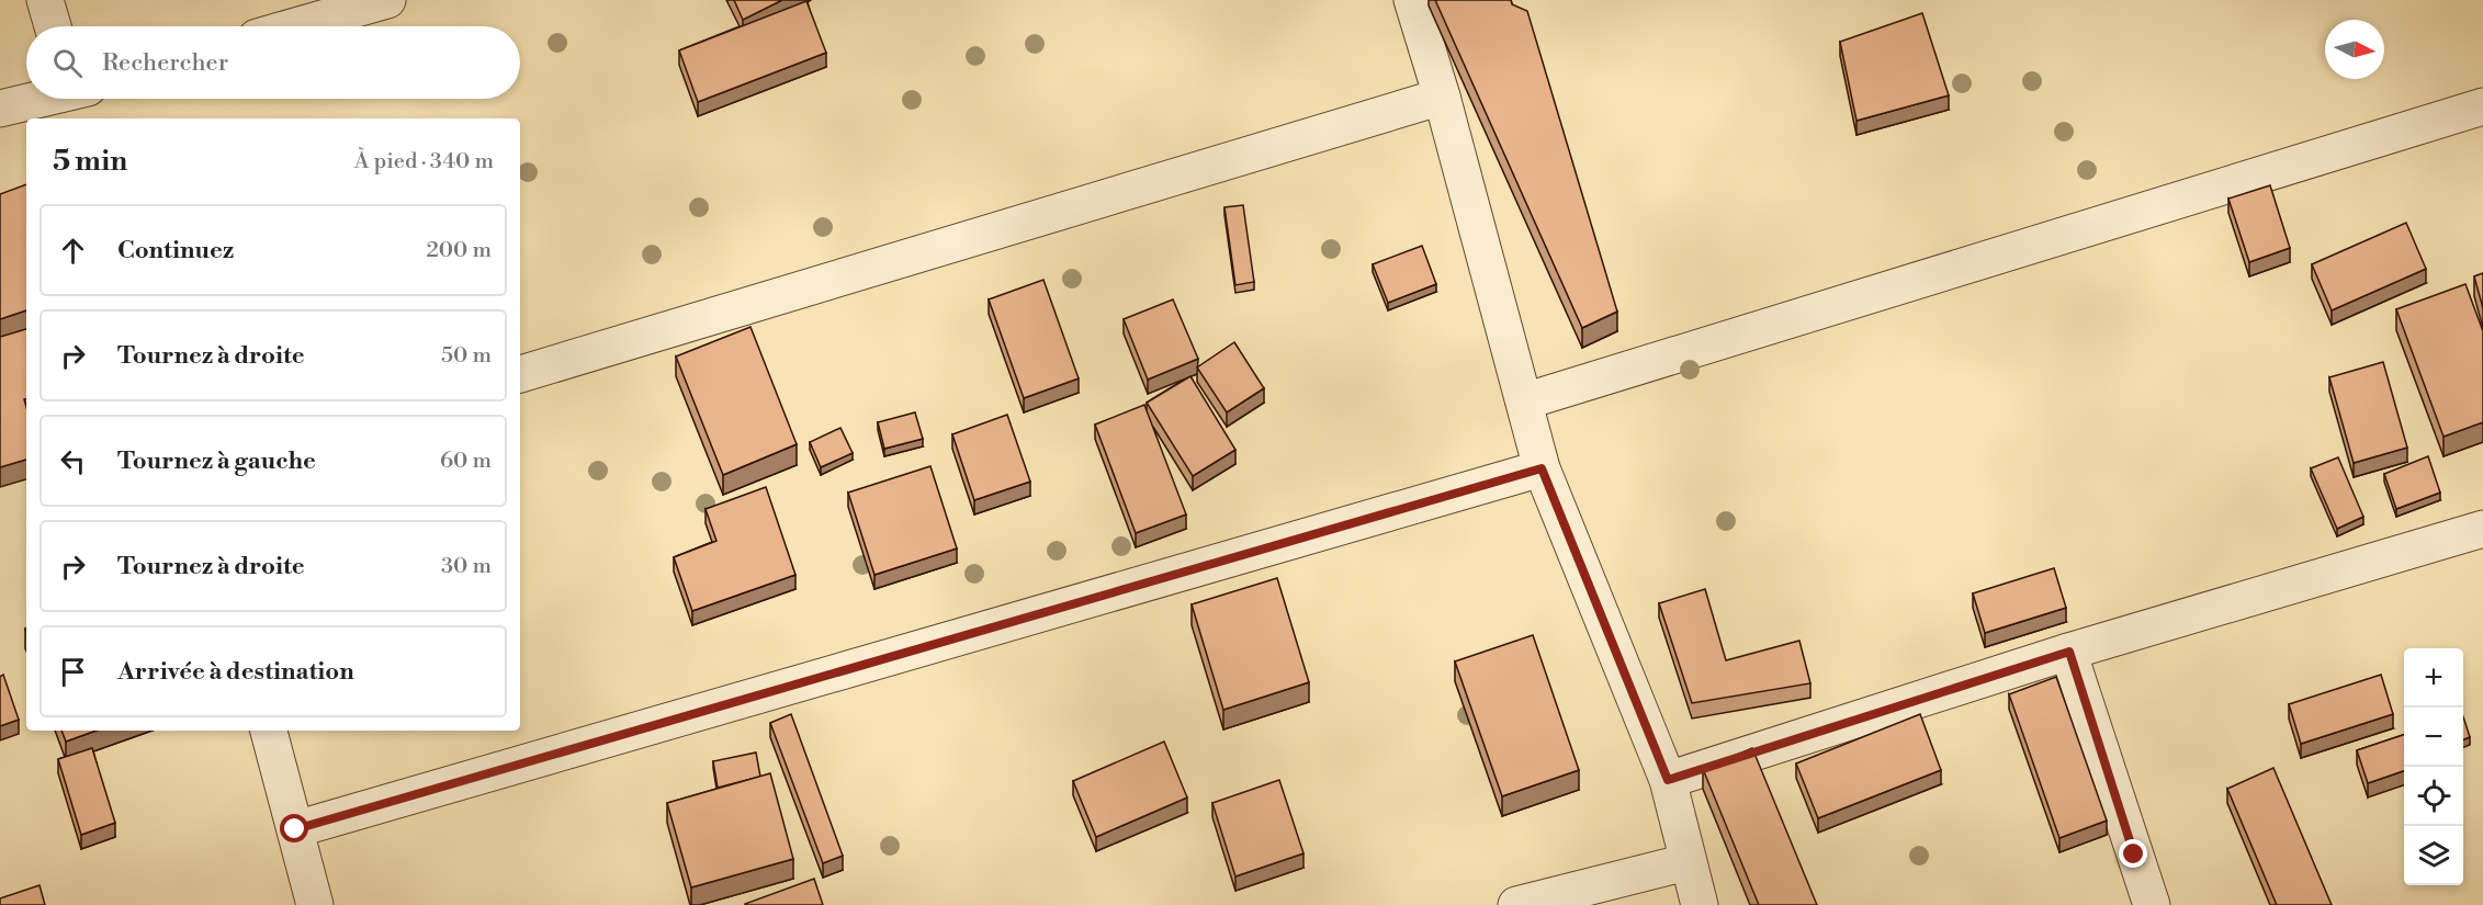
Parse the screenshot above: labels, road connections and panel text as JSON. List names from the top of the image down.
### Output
{
  "north": "right",
  "page": {
    "search": "Rechercher",
    "heading": ["5 min", "À pied · 340 m"],
    "list": [
      ["Continuez", "200 m"],
      ["Tournez à droite", "50 m"],
      ["Tournez à gauche", "60 m"],
      ["Tournez à droite", "30 m"],
      "Arrivée à destination"
    ],
    "map_buttons": ["+", "−"]
  }
}
